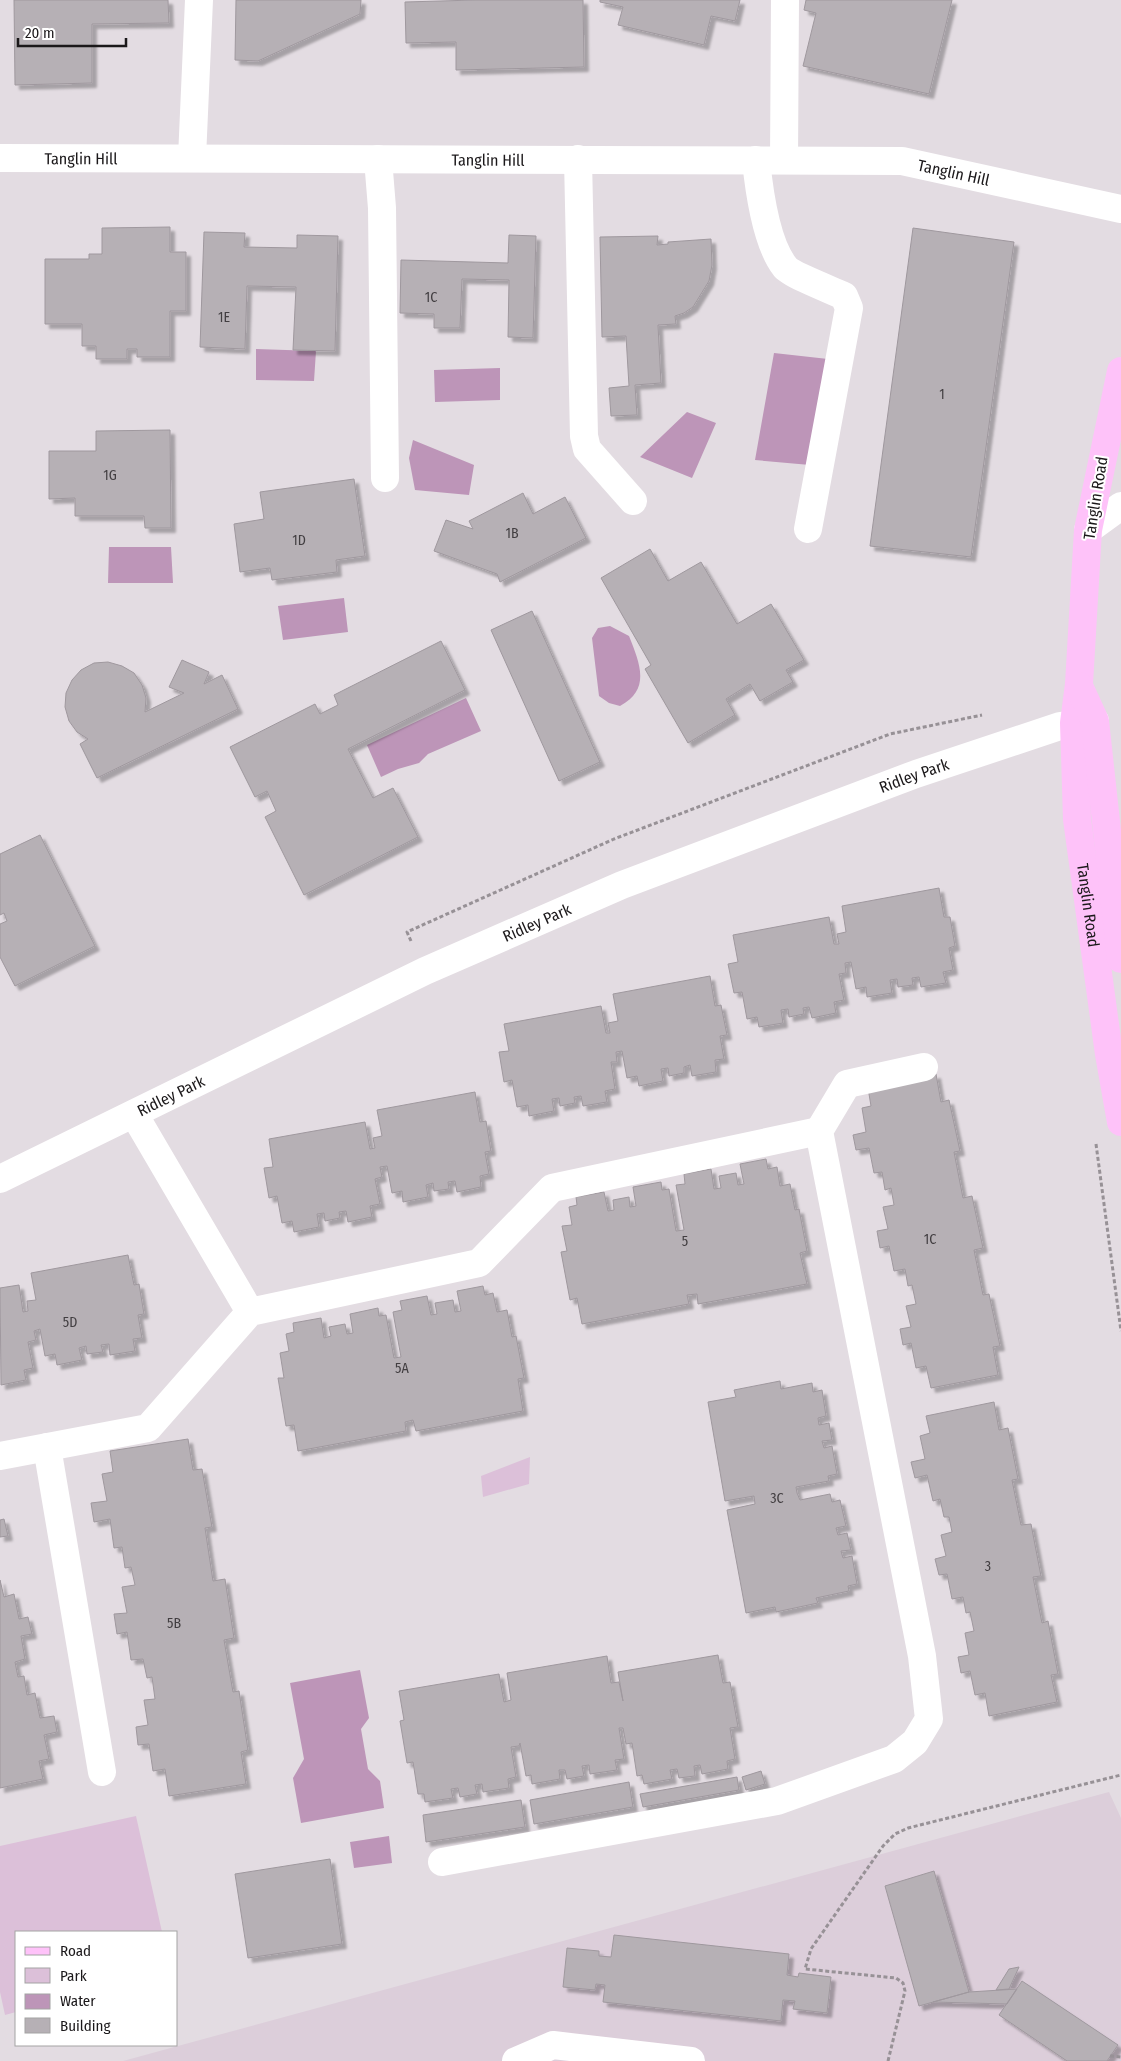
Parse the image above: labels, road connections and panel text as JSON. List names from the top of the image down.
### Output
{
  "streets": {
    "main road": ["Tanglin Road"],
    "street": ["Tanglin Hill", "Ridley Park"]
  },
  "crossings": [
    ["Tanglin Road", "Ridley Park"]
  ],
  "house_numbers": [
    "1C",
    "1E",
    "1",
    "1G",
    "1B",
    "1D",
    "1C",
    "5",
    "5D",
    "5A",
    "3C",
    "3",
    "5B"
  ],
  "legend": [
    "Road",
    "Park",
    "Water",
    "Building"
  ],
  "scale_bar": "20 m"
}
